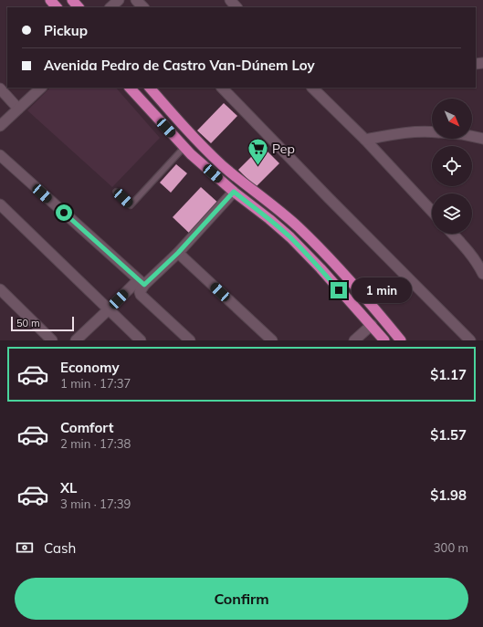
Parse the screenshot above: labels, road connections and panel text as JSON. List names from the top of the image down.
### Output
{
  "places": {
    "supermarket": ["Pep"]
  },
  "scale_bar": "50 m",
  "north": "bottom right",
  "page": {
    "banner": ["Pickup", "Avenida Pedro de Castro Van-Dúnem Loy"],
    "bubble": "1 min",
    "scale": "50 m",
    "list": [
      {
        "name": "Economy",
        "note": "1 min · 17:37",
        "value": "$1.17"
      },
      {
        "name": "Comfort",
        "note": "2 min · 17:38",
        "value": "$1.57"
      },
      {
        "name": "XL",
        "note": "3 min · 17:39",
        "value": "$1.98"
      }
    ],
    "pay": ["Cash", "300 m"],
    "buttons": "Confirm"
  }
}
